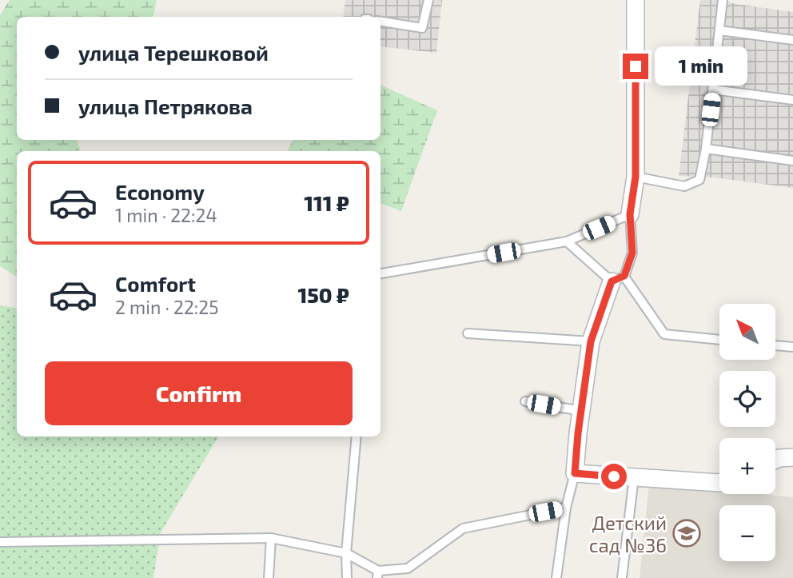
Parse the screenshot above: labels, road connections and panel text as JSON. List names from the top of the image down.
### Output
{
  "places": {
    "school or university": ["Детский сад №36"]
  },
  "north": "top left",
  "page": {
    "banner": ["улица Терешковой", "улица Петрякова"],
    "bubble": "1 min",
    "list": [
      {
        "name": "Economy",
        "note": "1 min · 22:24",
        "value": "111 ₽"
      },
      {
        "name": "Comfort",
        "note": "2 min · 22:25",
        "value": "150 ₽"
      }
    ],
    "map_buttons": ["+", "−"],
    "buttons": "Confirm"
  }
}
